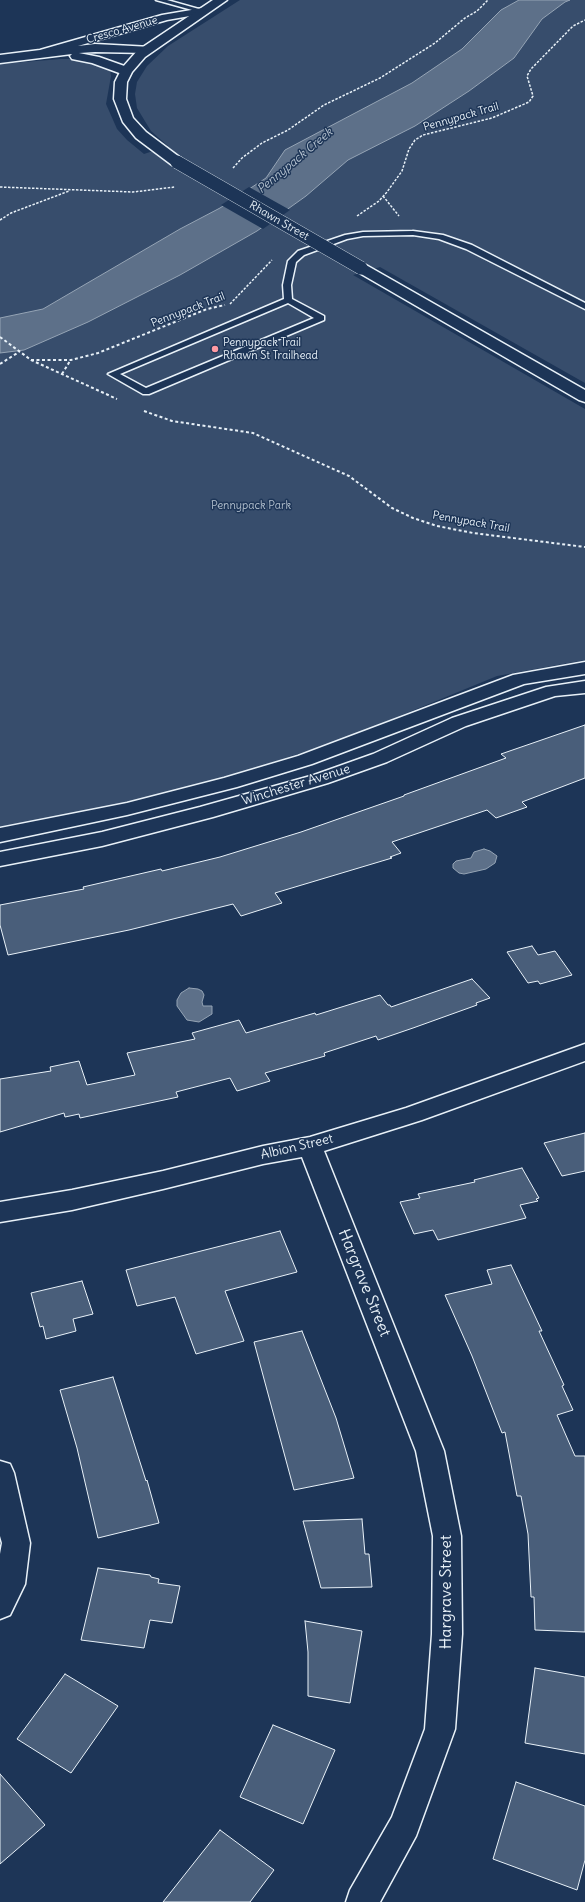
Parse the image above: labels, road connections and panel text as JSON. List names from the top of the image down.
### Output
{
  "streets": {
    "street": [
      "Cresco Avenue",
      "Rhawn Street",
      "Winchester Avenue",
      "Albion Street",
      "Hargrave Street"
    ],
    "path": ["Pennypack Trail"]
  },
  "crossings": [
    ["Cresco Avenue", "Rhawn Street"],
    ["Albion Street", "Hargrave Street"]
  ],
  "water": ["Pennypack Creek"],
  "parks": ["Pennypack Park"],
  "places": ["Pennypack Trail Rhawn St Trailhead"]
}
